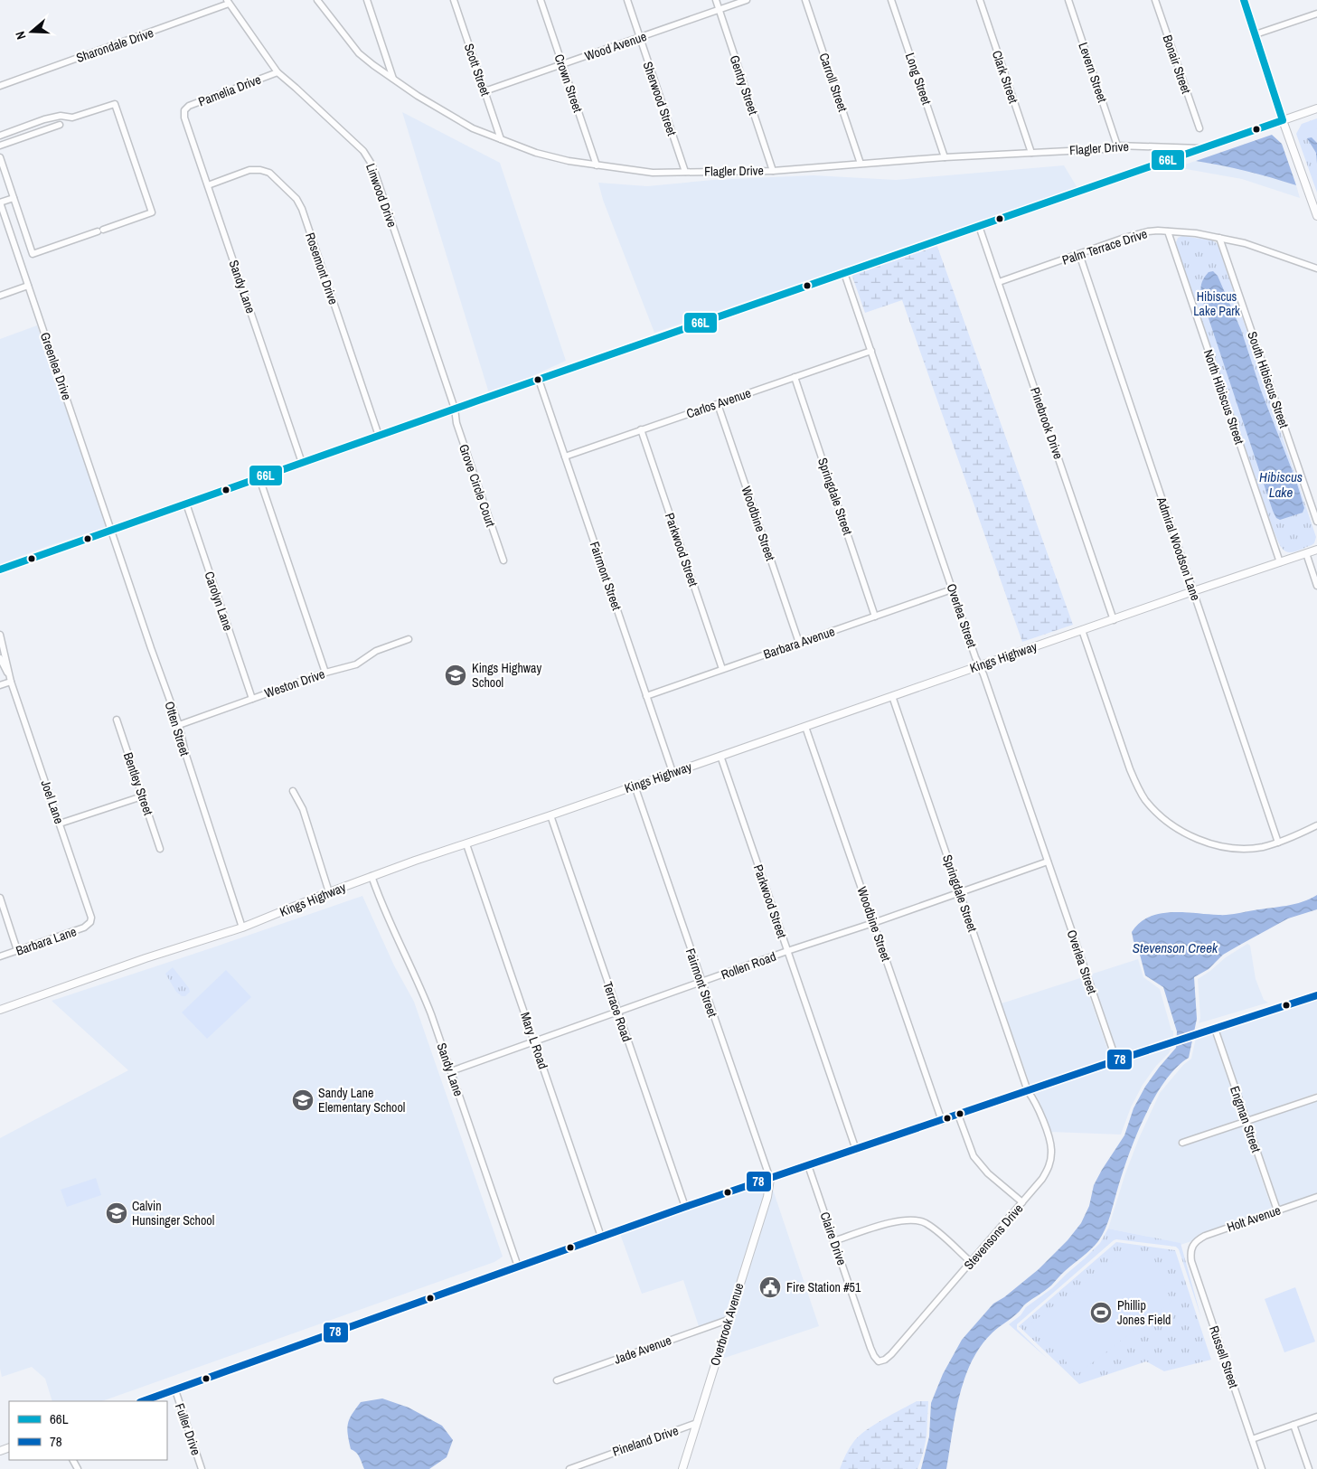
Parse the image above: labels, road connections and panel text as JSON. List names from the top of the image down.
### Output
{
  "streets": {
    "street": [
      "Sharondale Drive",
      "Wood Avenue",
      "Bonair Street",
      "Scott Street",
      "Levern Street",
      "Clark Street",
      "Long Street",
      "Carroll Street",
      "Crown Street",
      "Gentry Street",
      "Pamelia Drive",
      "Sherwood Street",
      "Flagler Drive",
      "Linwood Drive",
      "Palm Terrace Drive",
      "Rosemont Drive",
      "Sandy Lane",
      "Greenlea Drive",
      "South Hibiscus Street",
      "North Hibiscus Street",
      "Carlos Avenue",
      "Pinebrook Drive",
      "Grove Circle Court",
      "Springdale Street",
      "Woodbine Street",
      "Admiral Woodson Lane",
      "Parkwood Street",
      "Fairmont Street",
      "Carolyn Lane",
      "Overlea Street",
      "Barbara Avenue",
      "Kings Highway",
      "Weston Drive",
      "Otten Street",
      "Bentley Street",
      "Joel Lane",
      "Barbara Lane",
      "Rollen Road",
      "Terrace Road",
      "Mary L Road",
      "Engman Street",
      "Holt Avenue",
      "Stevensons Drive",
      "Claire Drive",
      "Overbrook Avenue",
      "Jade Avenue",
      "Russell Street",
      "Fuller Drive",
      "Pineland Drive"
    ]
  },
  "crossings": [
    ["Sharondale Drive", "Linwood Drive"],
    ["Wood Avenue", "Scott Street"],
    ["Wood Avenue", "Crown Street"],
    ["Wood Avenue", "Gentry Street"],
    ["Wood Avenue", "Sherwood Street"],
    ["Scott Street", "Flagler Drive"],
    ["Levern Street", "Flagler Drive"],
    ["Clark Street", "Flagler Drive"],
    ["Long Street", "Flagler Drive"],
    ["Carroll Street", "Flagler Drive"],
    ["Crown Street", "Flagler Drive"],
    ["Gentry Street", "Flagler Drive"],
    ["Pamelia Drive", "Linwood Drive"],
    ["Pamelia Drive", "Sandy Lane"],
    ["Sherwood Street", "Flagler Drive"],
    ["Linwood Drive", "Grove Circle Court"],
    ["Palm Terrace Drive", "South Hibiscus Street"],
    ["Palm Terrace Drive", "North Hibiscus Street"],
    ["Palm Terrace Drive", "Pinebrook Drive"],
    ["Palm Terrace Drive", "Admiral Woodson Lane"],
    ["Rosemont Drive", "Sandy Lane"],
    ["Sandy Lane", "Kings Highway"],
    ["Sandy Lane", "Rollen Road"],
    ["Greenlea Drive", "Otten Street"],
    ["North Hibiscus Street", "Kings Highway"],
    ["Carlos Avenue", "Springdale Street"],
    ["Carlos Avenue", "Woodbine Street"],
    ["Carlos Avenue", "Parkwood Street"],
    ["Carlos Avenue", "Fairmont Street"],
    ["Carlos Avenue", "Overlea Street"],
    ["Pinebrook Drive", "Kings Highway"],
    ["Springdale Street", "Barbara Avenue"],
    ["Springdale Street", "Kings Highway"],
    ["Springdale Street", "Rollen Road"],
    ["Springdale Street", "Stevensons Drive"],
    ["Woodbine Street", "Barbara Avenue"],
    ["Woodbine Street", "Kings Highway"],
    ["Woodbine Street", "Rollen Road"],
    ["Admiral Woodson Lane", "Kings Highway"],
    ["Parkwood Street", "Barbara Avenue"],
    ["Parkwood Street", "Kings Highway"],
    ["Parkwood Street", "Rollen Road"],
    ["Fairmont Street", "Barbara Avenue"],
    ["Fairmont Street", "Kings Highway"],
    ["Fairmont Street", "Rollen Road"],
    ["Fairmont Street", "Overbrook Avenue"],
    ["Carolyn Lane", "Weston Drive"],
    ["Overlea Street", "Barbara Avenue"],
    ["Overlea Street", "Kings Highway"],
    ["Overlea Street", "Rollen Road"],
    ["Kings Highway", "Otten Street"],
    ["Kings Highway", "Terrace Road"],
    ["Kings Highway", "Mary L Road"],
    ["Weston Drive", "Otten Street"],
    ["Joel Lane", "Barbara Lane"],
    ["Rollen Road", "Terrace Road"],
    ["Rollen Road", "Mary L Road"],
    ["Engman Street", "Holt Avenue"],
    ["Holt Avenue", "Russell Street"],
    ["Stevensons Drive", "Claire Drive"],
    ["Overbrook Avenue", "Jade Avenue"],
    ["Overbrook Avenue", "Pineland Drive"]
  ],
  "water": ["Hibiscus Lake", "Stevenson Creek"],
  "parks": ["Hibiscus Lake Park"],
  "places": {
    "school or university": ["Kings Highway School", "Sandy Lane Elementary School", "Calvin Hunsinger School"],
    "public building": ["Fire Station #51"],
    "sports": ["Phillip Jones Field"]
  },
  "lines": ["transit line 66L", "transit line 78"],
  "legend": ["66L", "78"],
  "north": "left"
}
